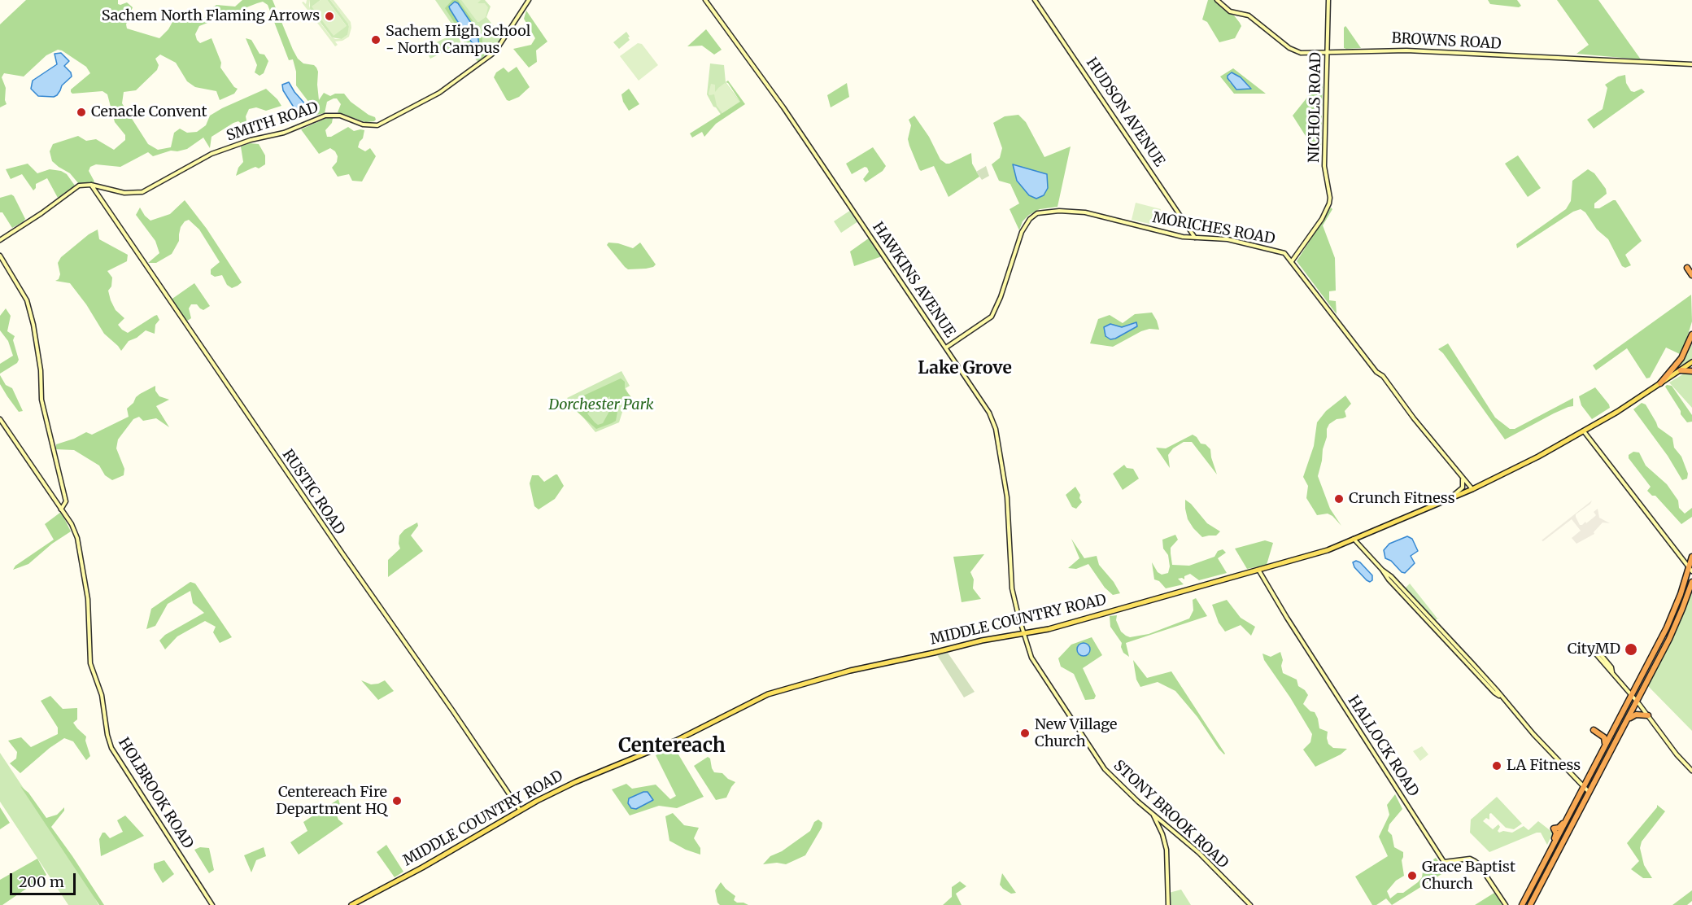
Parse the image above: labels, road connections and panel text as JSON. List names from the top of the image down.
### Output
{
  "streets": {
    "main road": ["MIDDLE COUNTRY ROAD"],
    "street": [
      "BROWNS ROAD",
      "NICHOLS ROAD",
      "HUDSON AVENUE",
      "SMITH ROAD",
      "MORICHES ROAD",
      "HAWKINS AVENUE",
      "RUSTIC ROAD",
      "HALLOCK ROAD",
      "HOLBROOK ROAD",
      "STONY BROOK ROAD"
    ]
  },
  "crossings": [
    ["BROWNS ROAD", "NICHOLS ROAD"],
    ["NICHOLS ROAD", "MORICHES ROAD"],
    ["HUDSON AVENUE", "MORICHES ROAD"],
    ["SMITH ROAD", "RUSTIC ROAD"],
    ["MORICHES ROAD", "HAWKINS AVENUE"],
    ["MORICHES ROAD", "MIDDLE COUNTRY ROAD"],
    ["HAWKINS AVENUE", "MIDDLE COUNTRY ROAD"],
    ["HAWKINS AVENUE", "STONY BROOK ROAD"],
    ["RUSTIC ROAD", "MIDDLE COUNTRY ROAD"],
    ["MIDDLE COUNTRY ROAD", "HALLOCK ROAD"],
    ["MIDDLE COUNTRY ROAD", "STONY BROOK ROAD"]
  ],
  "districts": ["Lake Grove", "Centereach"],
  "parks": ["Dorchester Park"],
  "places": [
    "Sachem North Flaming Arrows",
    "Sachem High School - North Campus",
    "Cenacle Convent",
    "Crunch Fitness",
    "CityMD",
    "New Village Church",
    "LA Fitness",
    "Centereach Fire Department HQ",
    "Grace Baptist Church"
  ],
  "scale_bar": "200 m"
}
